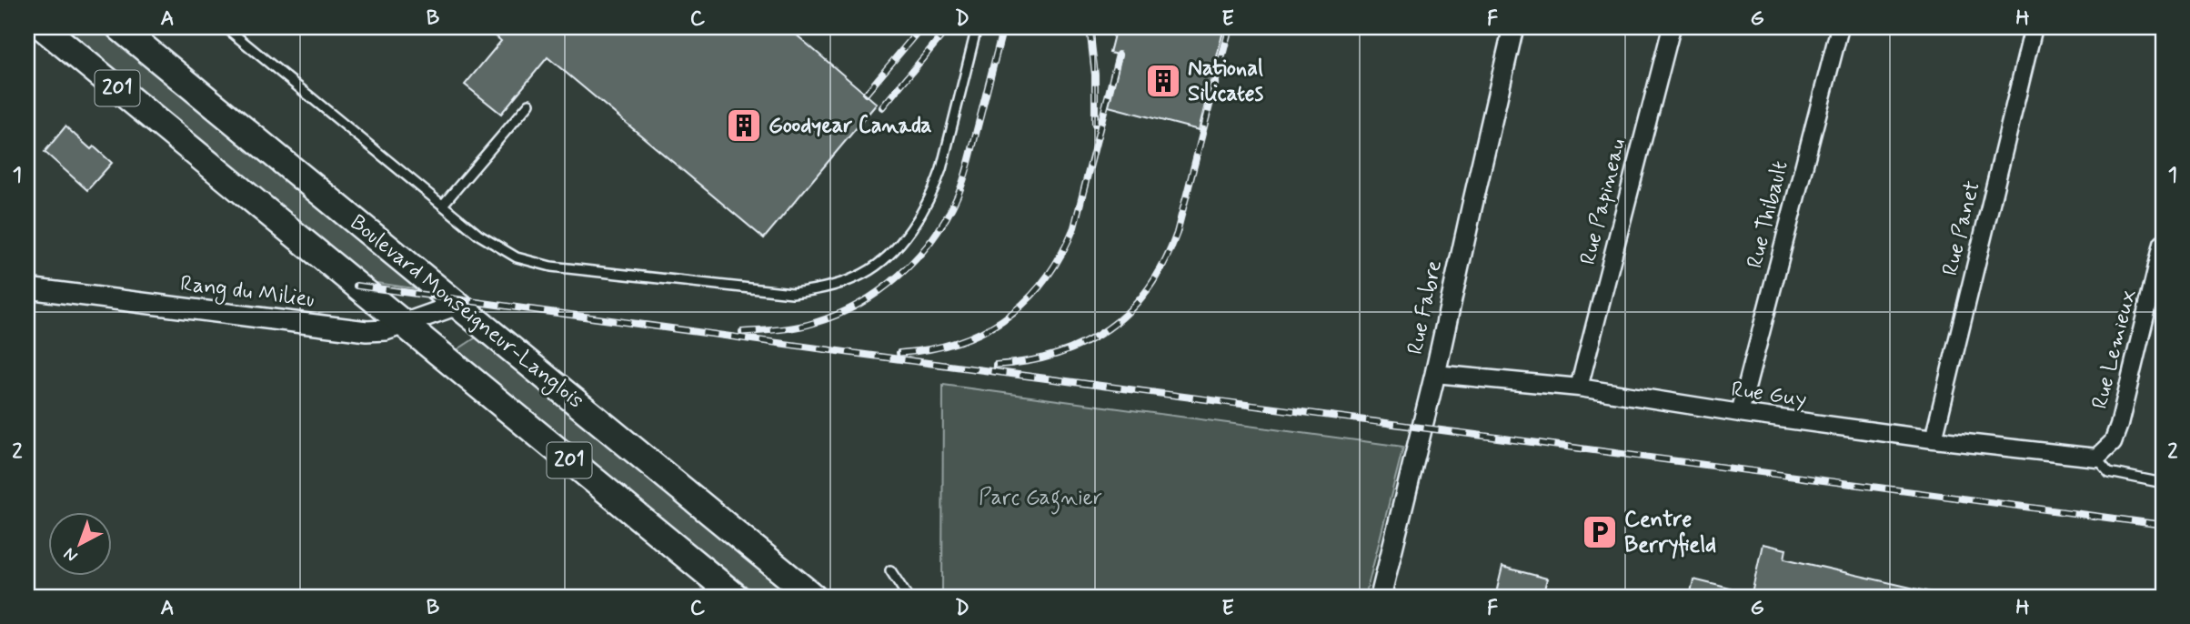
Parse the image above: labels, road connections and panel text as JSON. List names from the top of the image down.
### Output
{
  "streets": {
    "highway": ["201", "Boulevard Monseigneur-Langlois"],
    "street": [
      "Rue Papineau",
      "Rue Thibault",
      "Rue Panet",
      "Rang du Milieu",
      "Rue Fabre",
      "Rue Lemieux",
      "Rue Guy"
    ]
  },
  "crossings": [
    ["201", "Rang du Milieu"],
    ["Rue Papineau", "Rue Guy"],
    ["Rue Thibault", "Rue Guy"],
    ["Rue Panet", "Rue Guy"],
    ["Rang du Milieu", "Boulevard Monseigneur-Langlois"],
    ["Rue Fabre", "Rue Guy"],
    ["Rue Lemieux", "Rue Guy"]
  ],
  "parks": ["Parc Gagnier"],
  "places": {
    "building": ["National Silicates", "Goodyear Canada"],
    "parking": ["Centre Berryfield"]
  },
  "north": "bottom left",
  "grid": {
    "columns": [
      "A",
      "B",
      "C",
      "D",
      "E",
      "F",
      "G",
      "H"
    ],
    "rows": ["1", "2"]
  }
}
